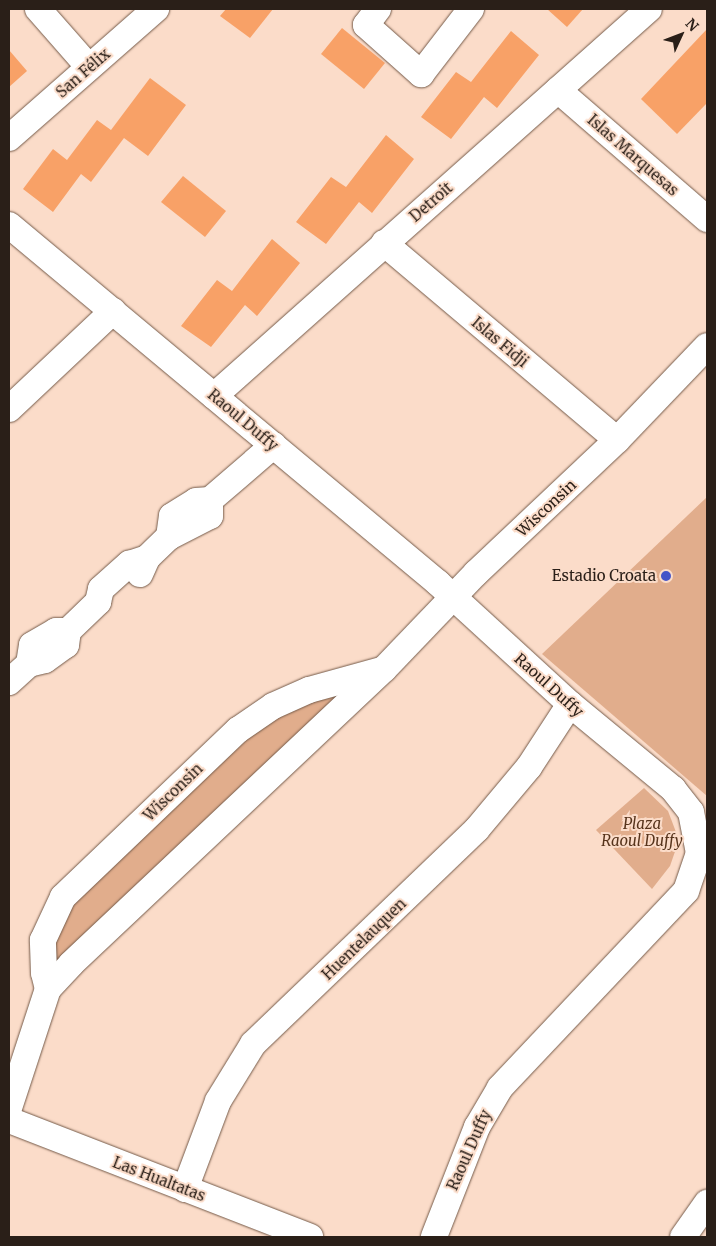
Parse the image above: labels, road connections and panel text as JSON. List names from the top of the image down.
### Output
{
  "streets": {
    "street": [
      "San Félix",
      "Islas Marquesas",
      "Detroit",
      "Islas Fidji",
      "Raoul Duffy",
      "Wisconsin",
      "Huentelauquen",
      "Las Hualtatas"
    ]
  },
  "crossings": [
    ["Islas Marquesas", "Detroit"],
    ["Detroit", "Islas Fidji"],
    ["Detroit", "Raoul Duffy"],
    ["Islas Fidji", "Wisconsin"],
    ["Raoul Duffy", "Wisconsin"],
    ["Raoul Duffy", "Huentelauquen"],
    ["Huentelauquen", "Las Hualtatas"]
  ],
  "parks": ["Plaza Raoul Duffy"],
  "places": ["Estadio Croata"],
  "north": "top right"
}
